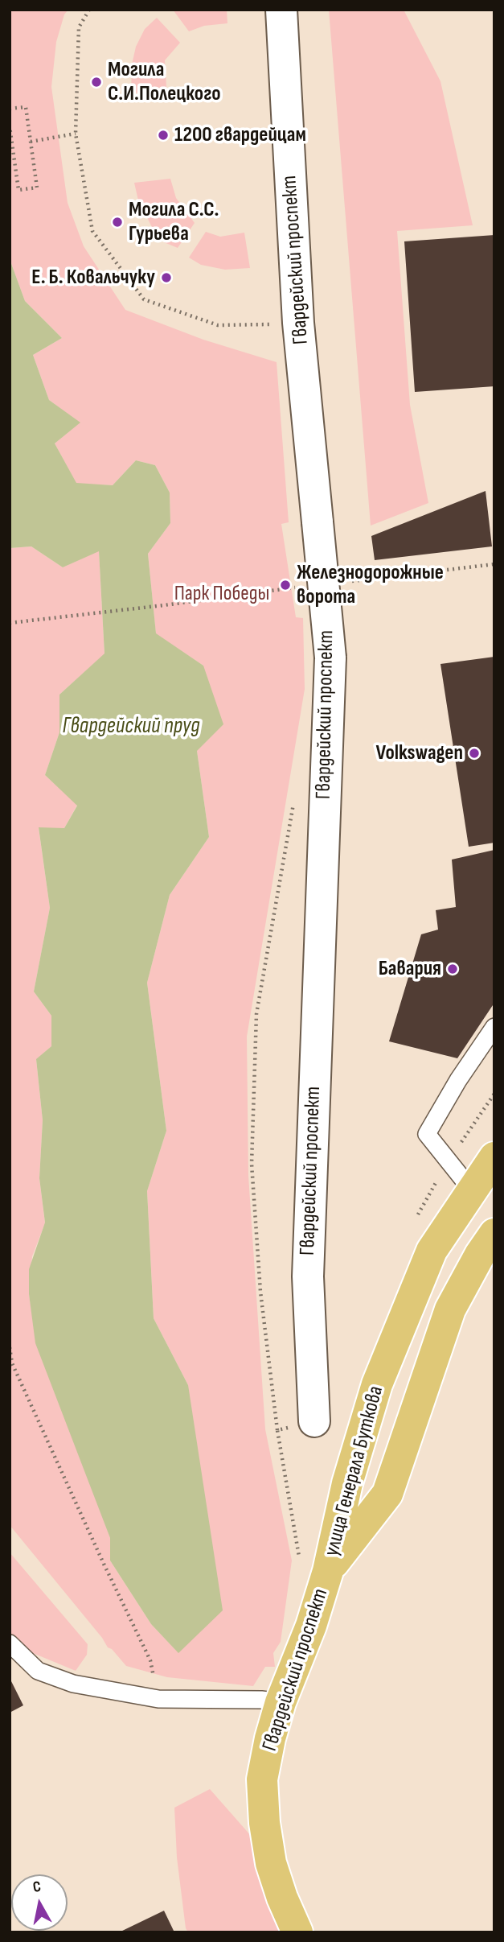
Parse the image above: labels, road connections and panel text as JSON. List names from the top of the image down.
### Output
{
  "streets": {
    "main road": ["Гвардейский проспект", "улица Генерала Буткова"]
  },
  "crossings": [
    ["Гвардейский проспект", "улица Генерала Буткова"]
  ],
  "water": ["Гвардейский пруд"],
  "parks": ["Парк Победы"],
  "places": [
    "Могила С.И.Полецкого",
    "1200 гвардейцам",
    "Могила С.С. Гурьева",
    "Е. Б. Ковальчуку",
    "Железнодорожные ворота",
    "Volkswagen",
    "Бавария"
  ],
  "north": "top"
}
